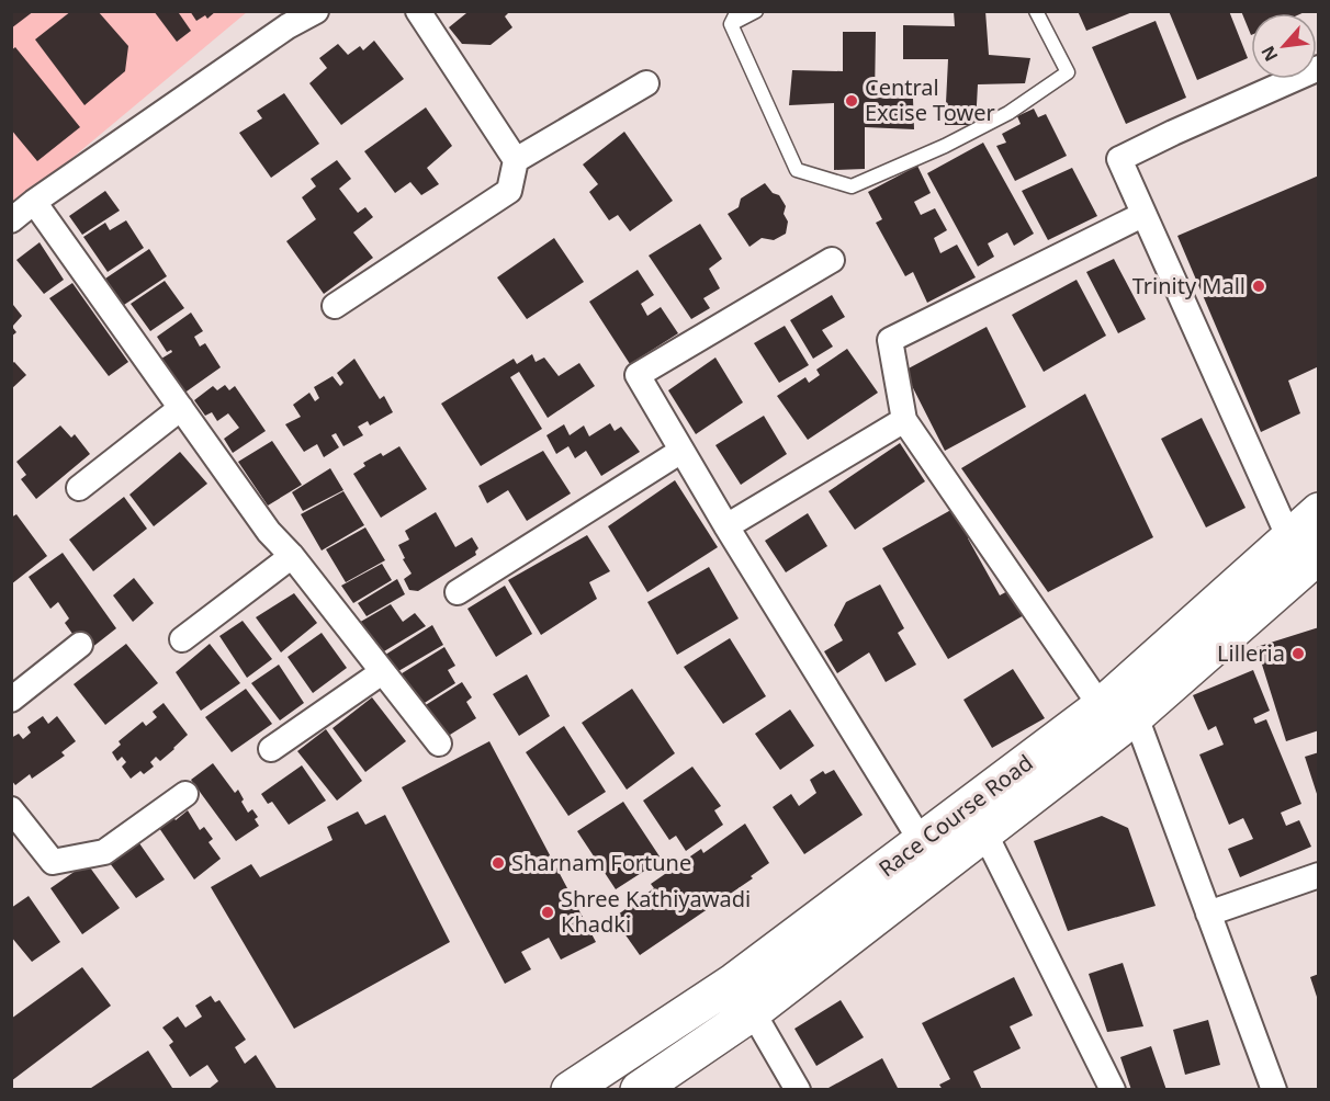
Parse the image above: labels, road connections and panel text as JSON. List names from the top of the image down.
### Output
{
  "streets": {
    "main road": ["Race Course Road"]
  },
  "places": [
    "Central Excise Tower",
    "Trinity Mall",
    "Lilleria",
    "Sharnam Fortune",
    "Shree Kathiyawadi Khadki"
  ],
  "north": "bottom left"
}
